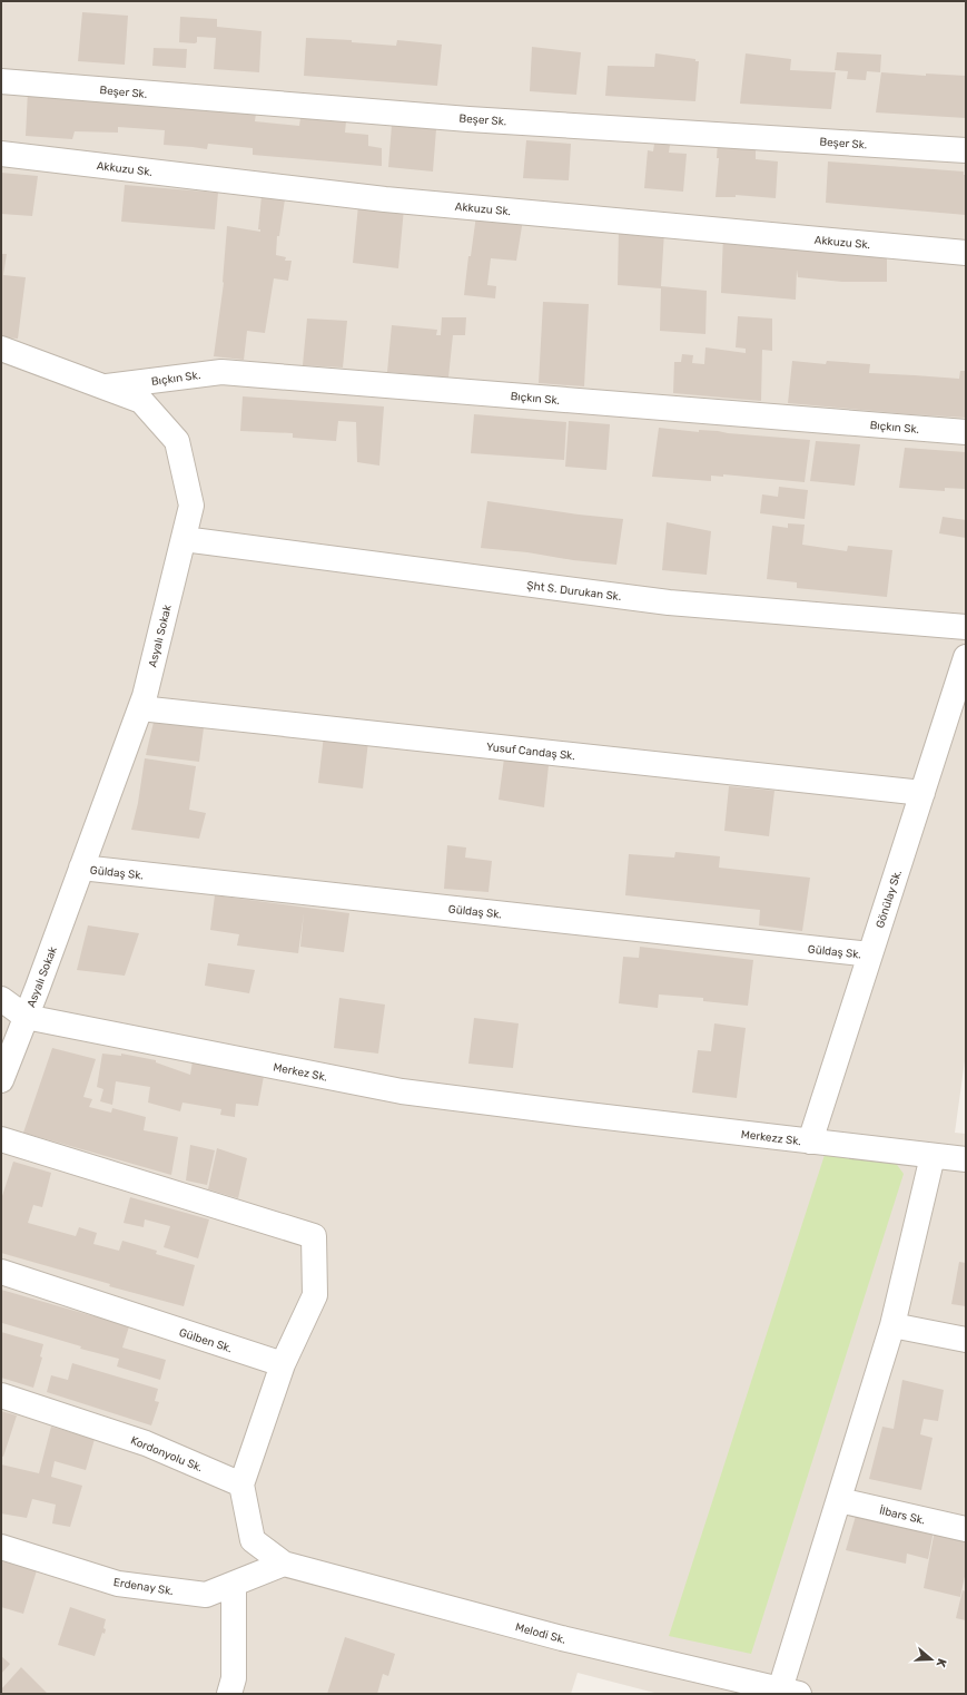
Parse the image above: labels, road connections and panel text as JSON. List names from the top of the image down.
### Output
{
  "streets": {
    "street": [
      "Beşer Sk.",
      "Akkuzu Sk.",
      "Bıçkın Sk.",
      "Şht S. Durukan Sk.",
      "Asyalı Sokak",
      "Yusuf Candaş Sk.",
      "Güldaş Sk.",
      "Gönülay Sk.",
      "Merkez Sk.",
      "Merkezz Sk.",
      "Gülben Sk.",
      "Kordonyolu Sk.",
      "İlbars Sk.",
      "Erdenay Sk.",
      "Melodi Sk."
    ]
  },
  "crossings": [
    ["Bıçkın Sk.", "Asyalı Sokak"],
    ["Şht S. Durukan Sk.", "Asyalı Sokak"],
    ["Asyalı Sokak", "Yusuf Candaş Sk."],
    ["Asyalı Sokak", "Güldaş Sk."],
    ["Asyalı Sokak", "Merkez Sk."],
    ["Yusuf Candaş Sk.", "Gönülay Sk."],
    ["Güldaş Sk.", "Gönülay Sk."],
    ["Gönülay Sk.", "Merkezz Sk."],
    ["Merkez Sk.", "Merkezz Sk."],
    ["Erdenay Sk.", "Melodi Sk."]
  ],
  "north": "right"
}
